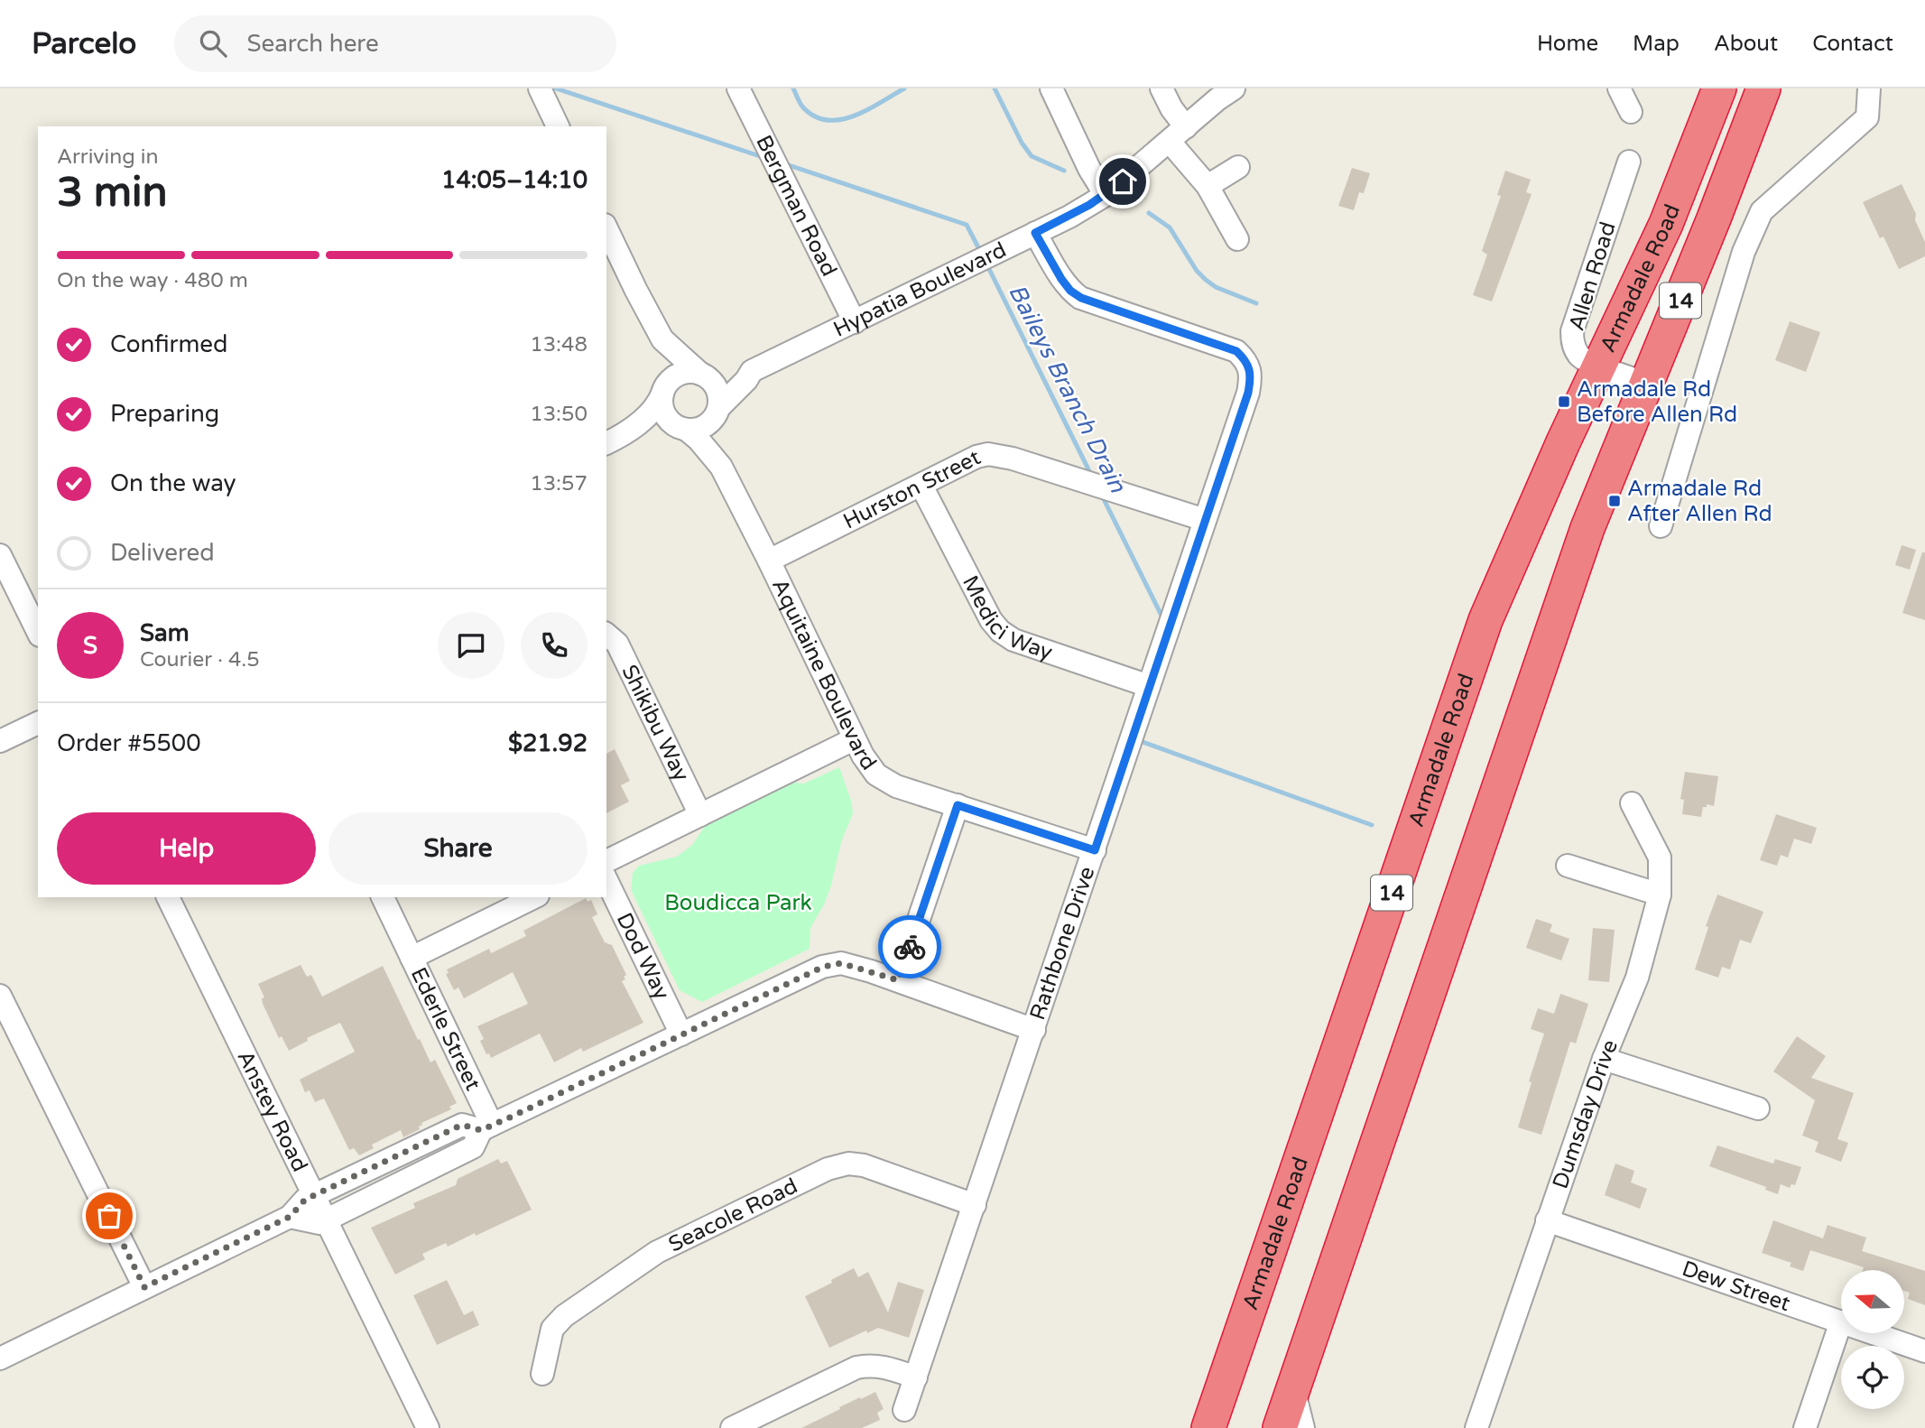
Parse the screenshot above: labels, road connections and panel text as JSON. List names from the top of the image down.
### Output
{
  "streets": {
    "highway": ["Armadale Road", "14"],
    "street": [
      "Bergman Road",
      "Allen Road",
      "Hypatia Boulevard",
      "Hurston Street",
      "Medici Way",
      "Aquitaine Boulevard",
      "Shikibu Way",
      "Rathbone Drive",
      "Dod Way",
      "Ederle Street",
      "Anstey Road",
      "Dumsday Drive",
      "Seacole Road",
      "Dew Street"
    ]
  },
  "crossings": [
    ["Bergman Road", "Hypatia Boulevard"],
    ["Allen Road", "Armadale Road"],
    ["Hypatia Boulevard", "Rathbone Drive"],
    ["Hurston Street", "Medici Way"],
    ["Hurston Street", "Aquitaine Boulevard"],
    ["Hurston Street", "Rathbone Drive"],
    ["Medici Way", "Rathbone Drive"],
    ["Aquitaine Boulevard", "Rathbone Drive"],
    ["Rathbone Drive", "Seacole Road"],
    ["Dumsday Drive", "Dew Street"]
  ],
  "water": ["Baileys Branch Drain"],
  "parks": ["Boudicca Park"],
  "places": {
    "transit": ["Armadale Rd Before Allen Rd", "Armadale Rd After Allen Rd"]
  },
  "north": "left",
  "page": {
    "header": "Parcelo",
    "search": "Search here",
    "nav": [
      "Home",
      "Map",
      "About",
      "Contact"
    ],
    "heading": ["3 min", "Arriving in", "14:05–14:10"],
    "panel": [
      "Sam",
      "Courier · 4.5",
      "Order #5500",
      "$21.92"
    ],
    "bar": "On the way · 480 m",
    "list": [
      ["Confirmed", "13:48"],
      ["Preparing", "13:50"],
      ["On the way", "13:57"],
      "Delivered"
    ],
    "round": "S",
    "buttons": ["Help", "Share"]
  }
}
